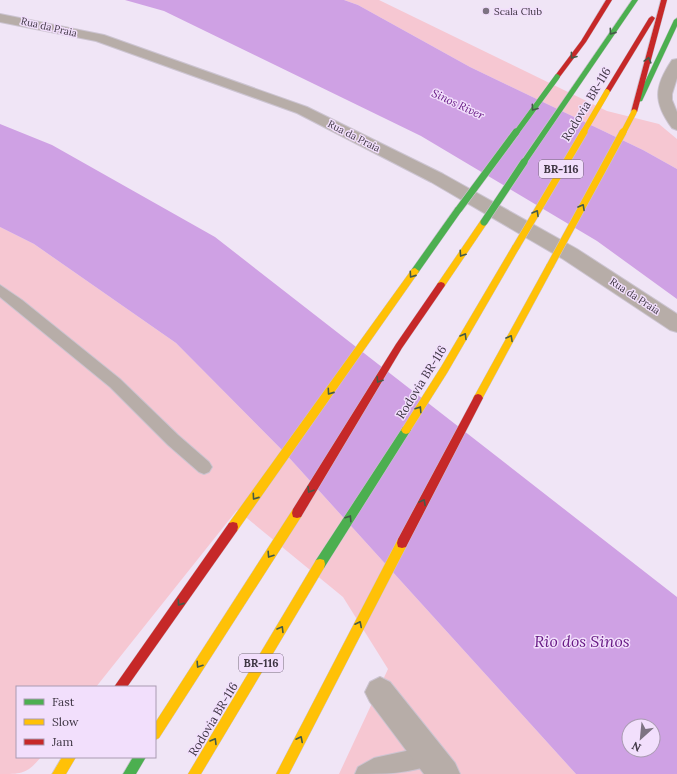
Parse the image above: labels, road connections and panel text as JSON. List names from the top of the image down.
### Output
{
  "streets": {
    "main road": ["Rodovia BR-116", "BR-116"],
    "street": ["Rua da Praia"]
  },
  "water": ["Sinos River", "Rio dos Sinos"],
  "places": ["Scala Club"],
  "legend": ["Fast", "Slow", "Jam"],
  "north": "bottom left"
}
